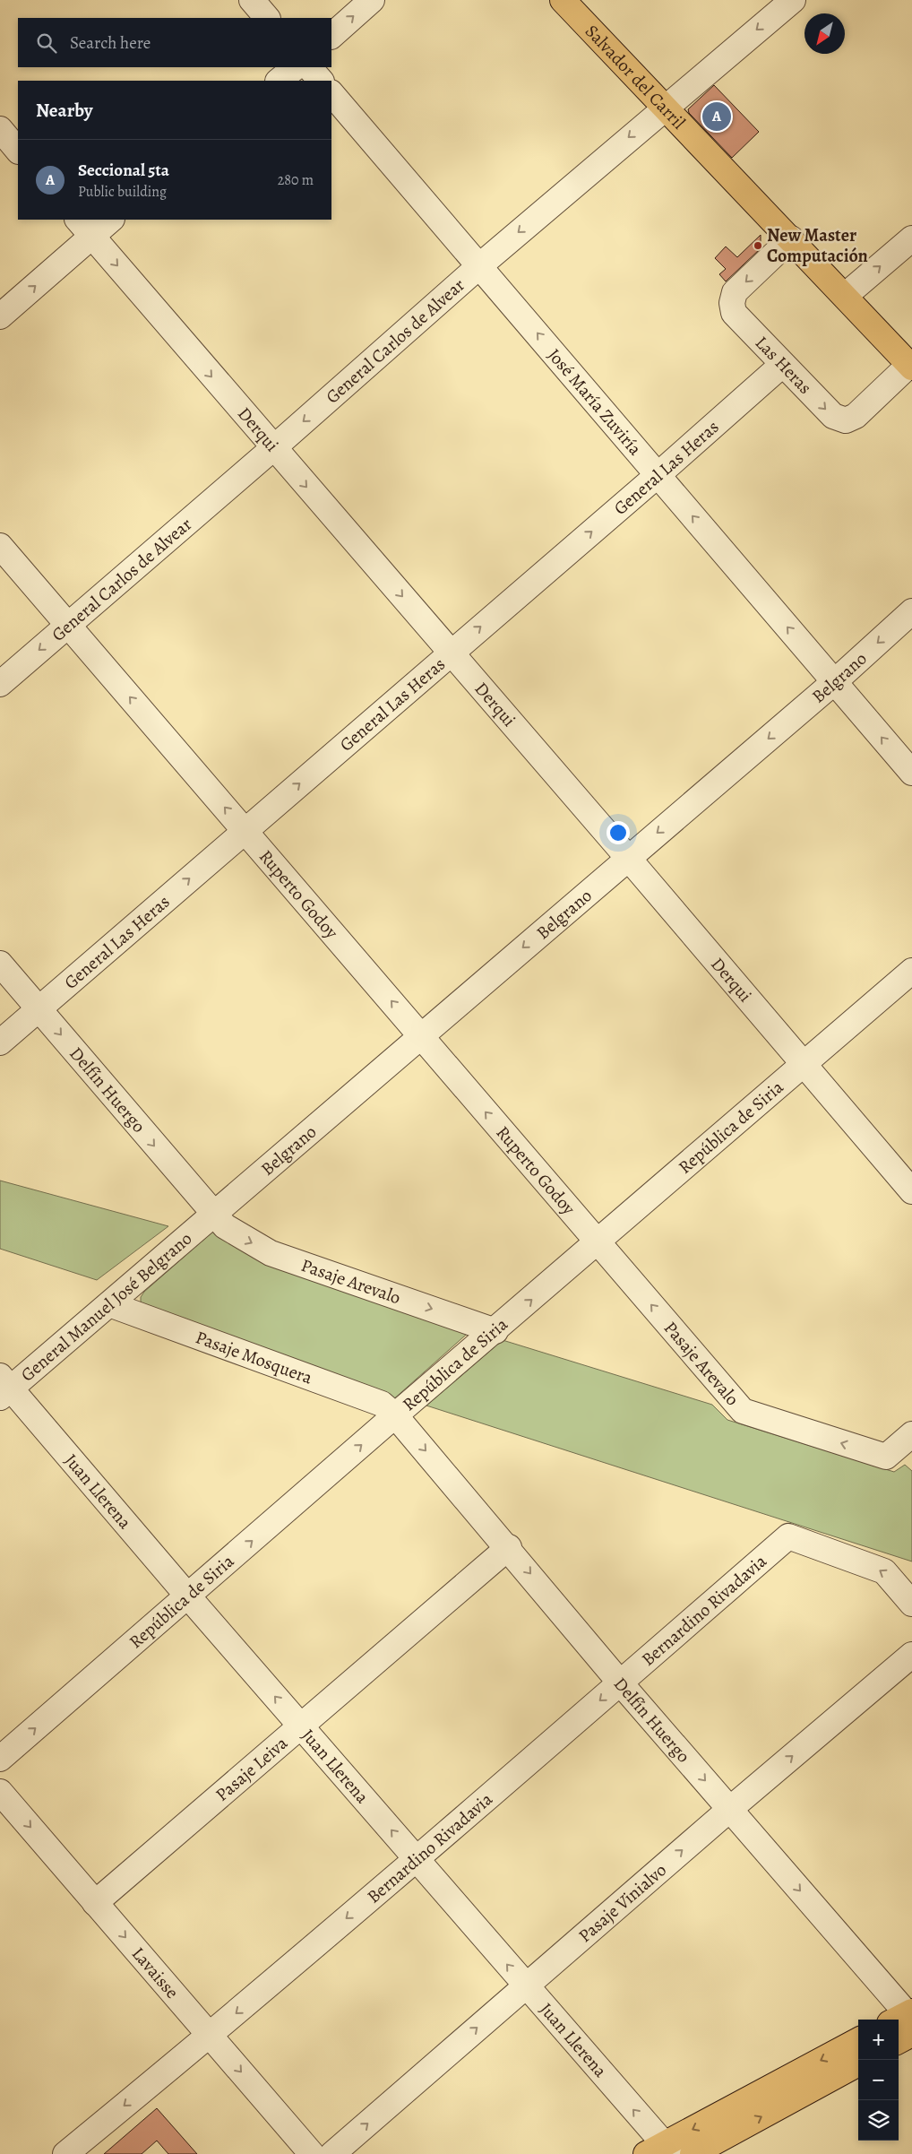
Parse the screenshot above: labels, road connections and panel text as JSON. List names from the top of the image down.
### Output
{
  "streets": {
    "main road": ["Salvador del Carril"],
    "street": [
      "General Carlos de Alvear",
      "Las Heras",
      "José María Zuviría",
      "Derqui",
      "General Las Heras",
      "Belgrano",
      "Ruperto Godoy",
      "Delfín Huergo",
      "República de Siria",
      "Pasaje Arevalo",
      "General Manuel José Belgrano",
      "Pasaje Mosquera",
      "Juan Llerena",
      "Bernardino Rivadavia",
      "Pasaje Leiva",
      "Pasaje Vinialvo",
      "Lavaisse"
    ]
  },
  "crossings": [
    ["Salvador del Carril", "General Carlos de Alvear"],
    ["Salvador del Carril", "Las Heras"],
    ["General Carlos de Alvear", "José María Zuviría"],
    ["General Carlos de Alvear", "Derqui"],
    ["General Carlos de Alvear", "Ruperto Godoy"],
    ["Las Heras", "General Las Heras"],
    ["José María Zuviría", "General Las Heras"],
    ["José María Zuviría", "Belgrano"],
    ["Derqui", "General Las Heras"],
    ["Derqui", "Belgrano"],
    ["Derqui", "República de Siria"],
    ["General Las Heras", "Ruperto Godoy"],
    ["General Las Heras", "Delfín Huergo"],
    ["Belgrano", "Ruperto Godoy"],
    ["Belgrano", "Delfín Huergo"],
    ["Belgrano", "Pasaje Arevalo"],
    ["Belgrano", "General Manuel José Belgrano"],
    ["Ruperto Godoy", "República de Siria"],
    ["Ruperto Godoy", "Pasaje Arevalo"],
    ["Delfín Huergo", "República de Siria"],
    ["Delfín Huergo", "Pasaje Arevalo"],
    ["Delfín Huergo", "General Manuel José Belgrano"],
    ["Delfín Huergo", "Pasaje Mosquera"],
    ["Delfín Huergo", "Bernardino Rivadavia"],
    ["Delfín Huergo", "Pasaje Leiva"],
    ["Delfín Huergo", "Pasaje Vinialvo"],
    ["República de Siria", "Pasaje Arevalo"],
    ["República de Siria", "Pasaje Mosquera"],
    ["República de Siria", "Juan Llerena"],
    ["Pasaje Arevalo", "General Manuel José Belgrano"],
    ["General Manuel José Belgrano", "Pasaje Mosquera"],
    ["General Manuel José Belgrano", "Juan Llerena"],
    ["Juan Llerena", "Bernardino Rivadavia"],
    ["Juan Llerena", "Pasaje Leiva"],
    ["Juan Llerena", "Pasaje Vinialvo"],
    ["Bernardino Rivadavia", "Lavaisse"],
    ["Pasaje Leiva", "Lavaisse"]
  ],
  "one_way": [
    "General Carlos de Alvear",
    "José María Zuviría",
    "Derqui",
    "General Las Heras",
    "Belgrano",
    "Ruperto Godoy",
    "Delfín Huergo",
    "República de Siria",
    "Juan Llerena",
    "Bernardino Rivadavia",
    "Pasaje Vinialvo",
    "Lavaisse"
  ],
  "places": ["New Master Computación"],
  "north": "bottom left",
  "page": {
    "search": "Search here",
    "heading": "Nearby",
    "pins": "A",
    "list": [
      {
        "mark": "A",
        "name": "Seccional 5ta",
        "note": "Public building",
        "value": "280 m"
      }
    ],
    "map_buttons": ["+", "−"]
  }
}
